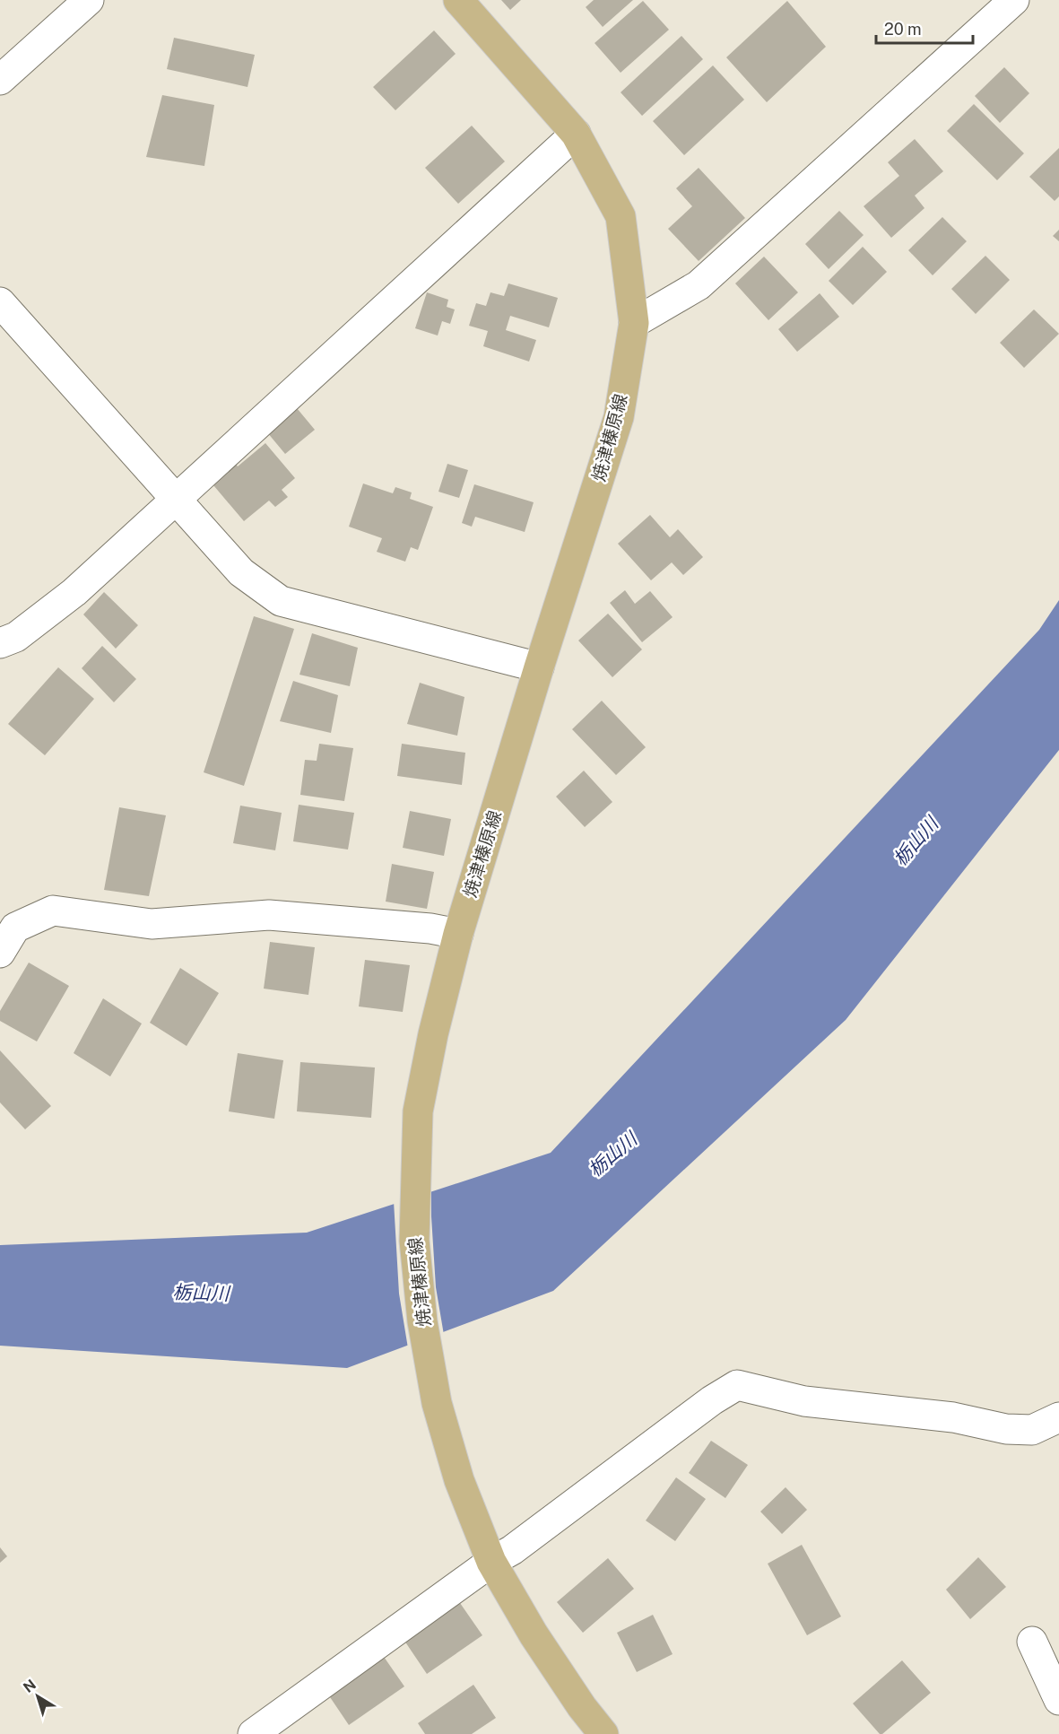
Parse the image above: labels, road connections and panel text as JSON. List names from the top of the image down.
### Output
{
  "streets": {
    "main road": ["焼津榛原線"]
  },
  "water": ["栃山川"],
  "scale_bar": "20 m",
  "north": "top left"
}
